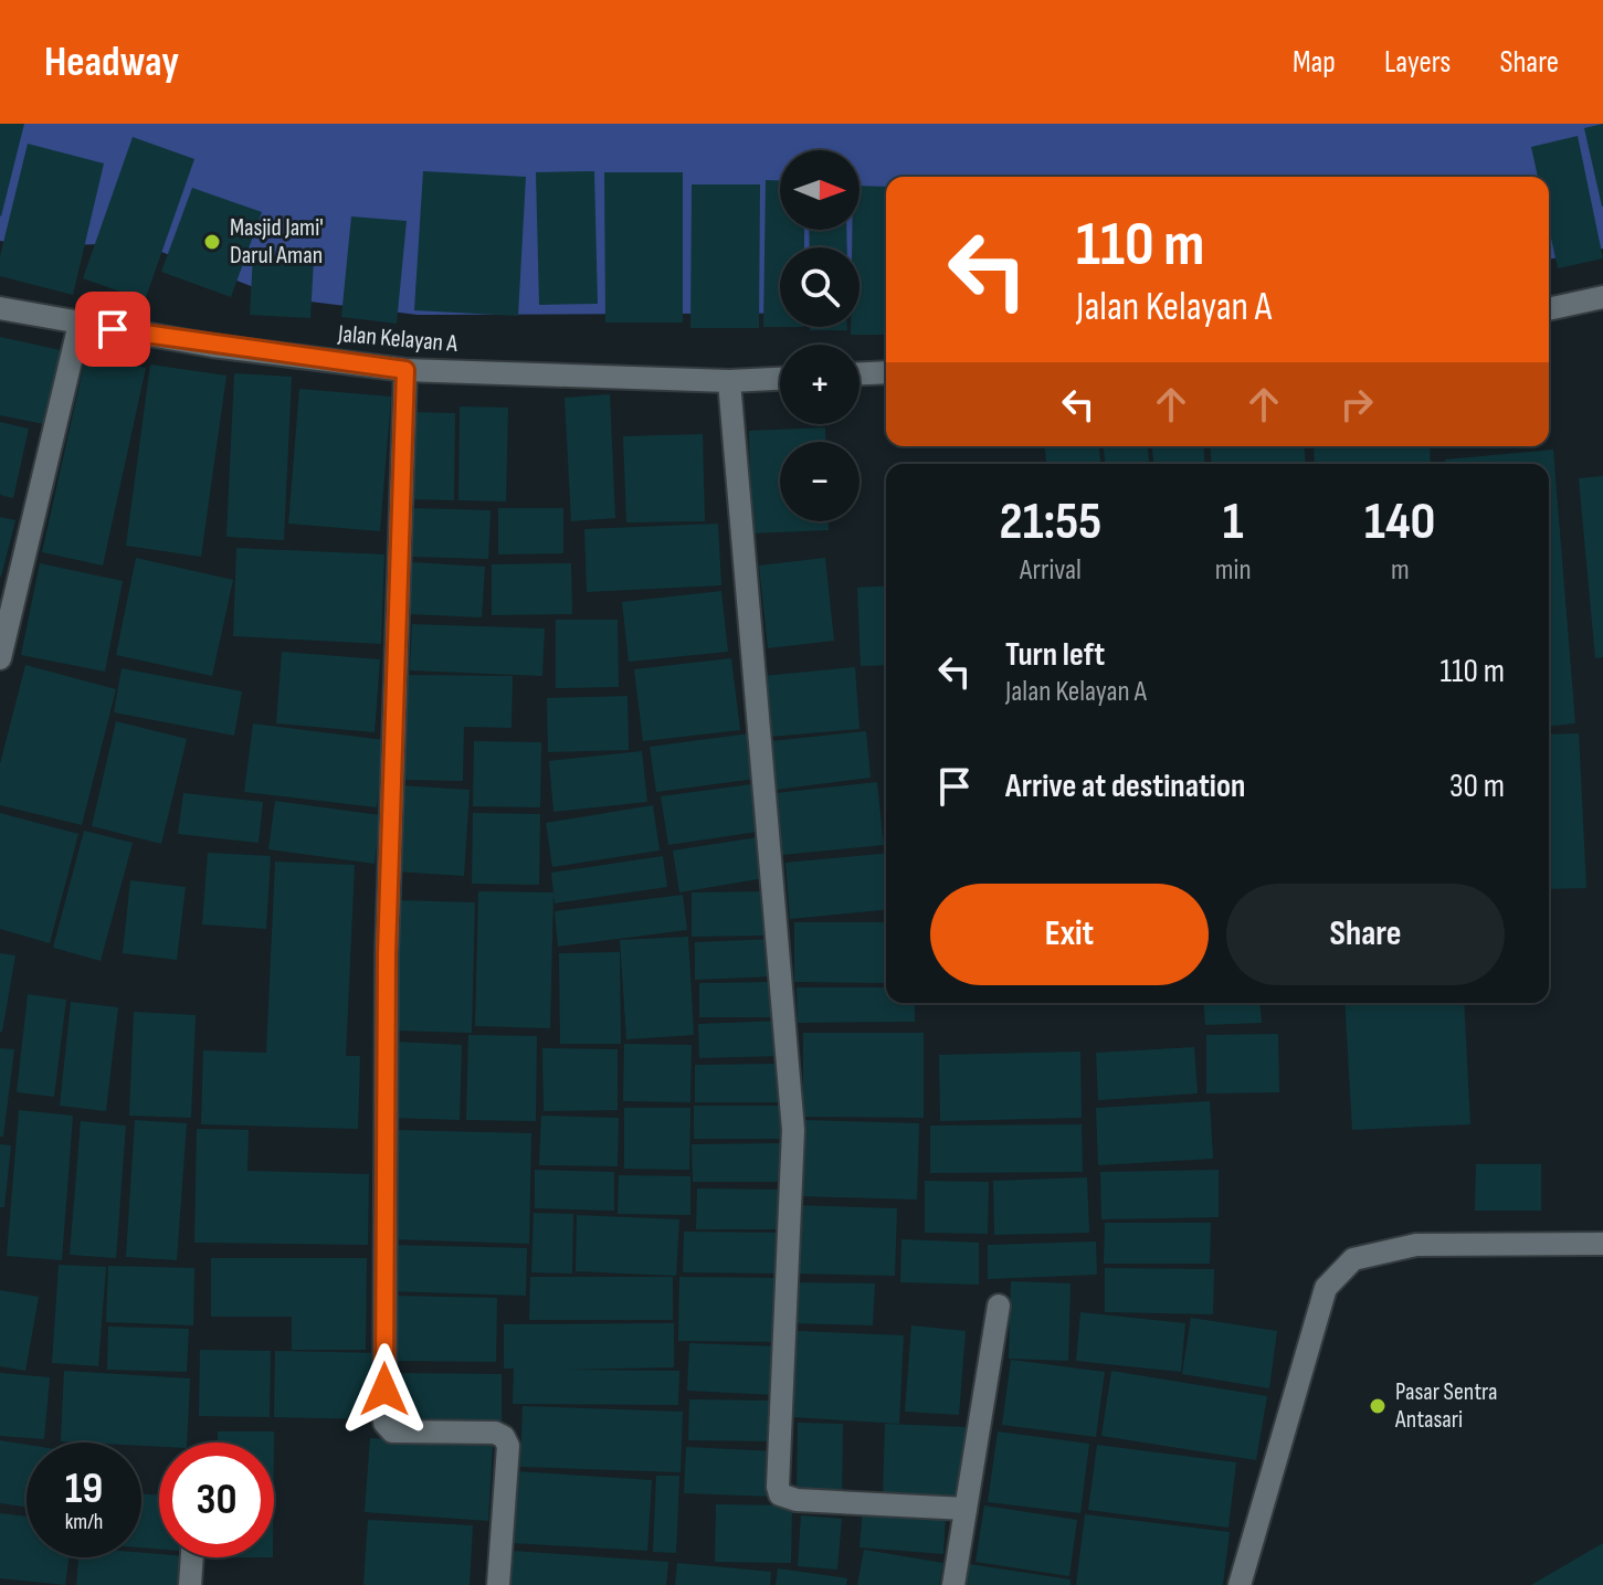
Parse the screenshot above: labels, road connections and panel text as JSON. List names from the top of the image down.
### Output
{
  "streets": {
    "street": ["Jalan Kelayan A"]
  },
  "places": ["Masjid Jami' Darul Aman", "Pasar Sentra Antasari"],
  "north": "right",
  "page": {
    "header": "Headway",
    "nav": ["Map", "Layers", "Share"],
    "map_buttons": ["+", "−"],
    "turn": ["110 m", "Jalan Kelayan A"],
    "eta": [
      "21:55",
      "Arrival",
      "1",
      "min",
      "140",
      "m"
    ],
    "list": [
      {
        "name": "Turn left",
        "note": "Jalan Kelayan A",
        "value": "110 m"
      },
      {
        "name": "Arrive at destination",
        "value": "30 m"
      }
    ],
    "buttons": ["Exit", "Share"],
    "speed": "19 km/h",
    "limit": "30"
  }
}
